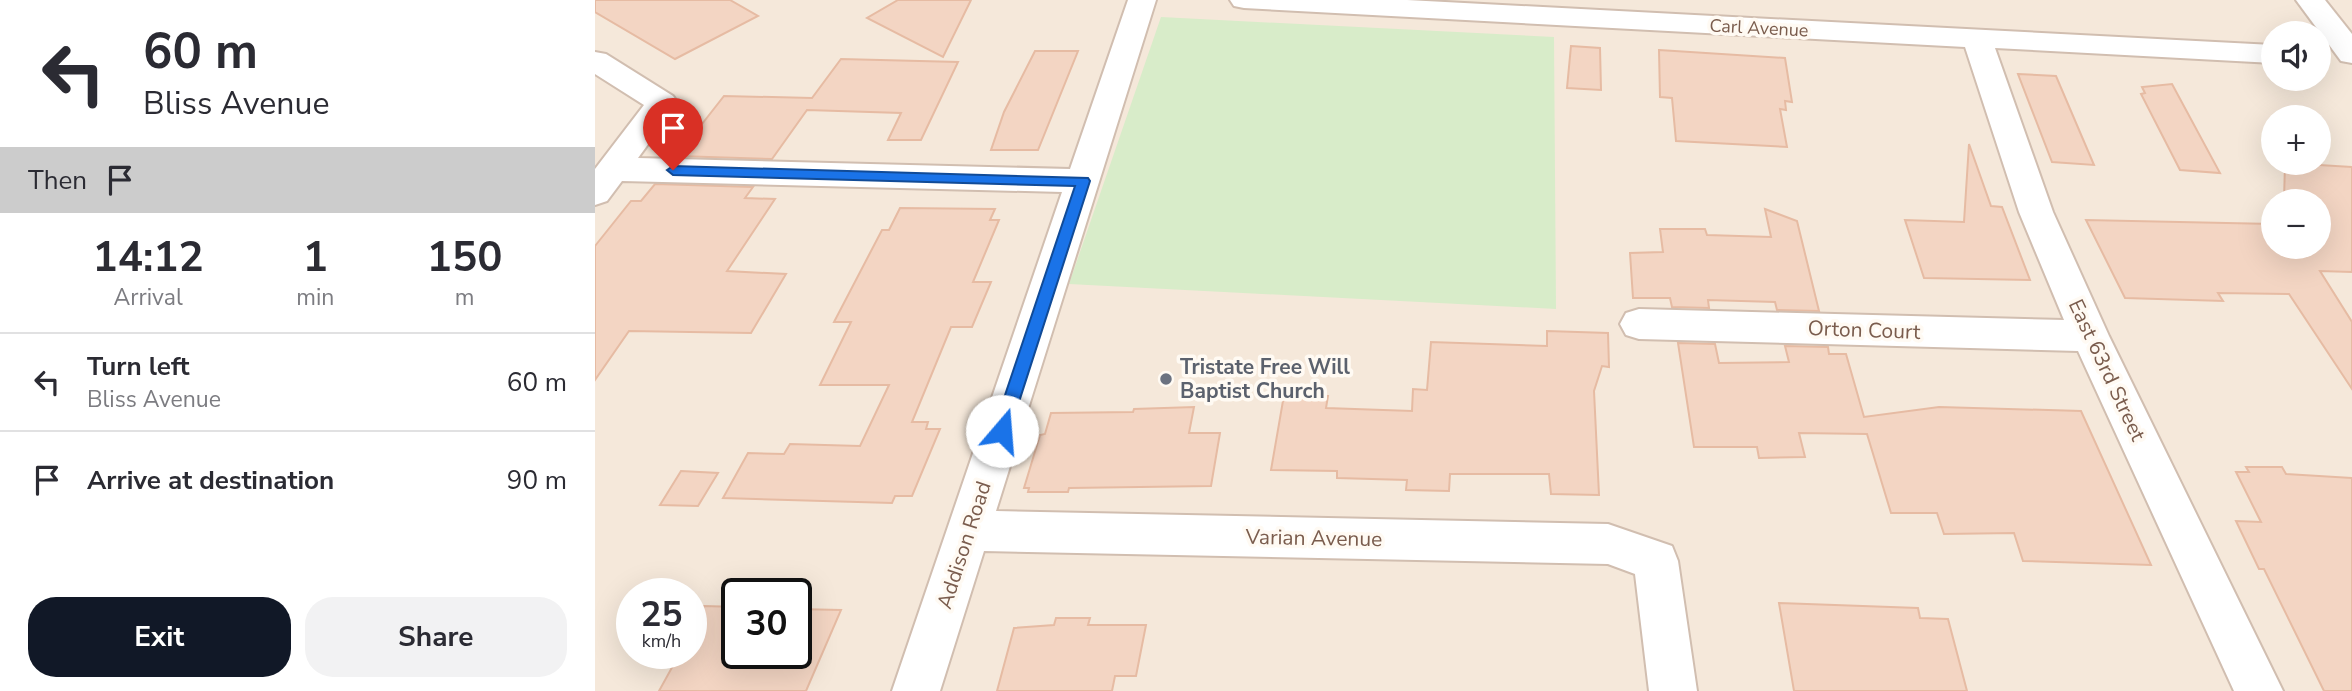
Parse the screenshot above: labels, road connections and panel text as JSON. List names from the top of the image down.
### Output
{
  "streets": {
    "street": [
      "Carl Avenue",
      "Orton Court",
      "East 63rd Street",
      "Varian Avenue",
      "Addison Road"
    ]
  },
  "crossings": [
    ["Carl Avenue", "East 63rd Street"],
    ["Orton Court", "East 63rd Street"],
    ["Varian Avenue", "Addison Road"]
  ],
  "places": ["Tristate Free Will Baptist Church"],
  "page": {
    "turn": ["60 m", "Bliss Avenue"],
    "map_buttons": ["+", "−"],
    "then": "Then",
    "eta": [
      "14:12",
      "Arrival",
      "1",
      "min",
      "150",
      "m"
    ],
    "list": [
      {
        "name": "Turn left",
        "note": "Bliss Avenue",
        "value": "60 m"
      },
      {
        "name": "Arrive at destination",
        "value": "90 m"
      }
    ],
    "speed": "25 km/h",
    "limit": "30",
    "buttons": ["Exit", "Share"]
  }
}
